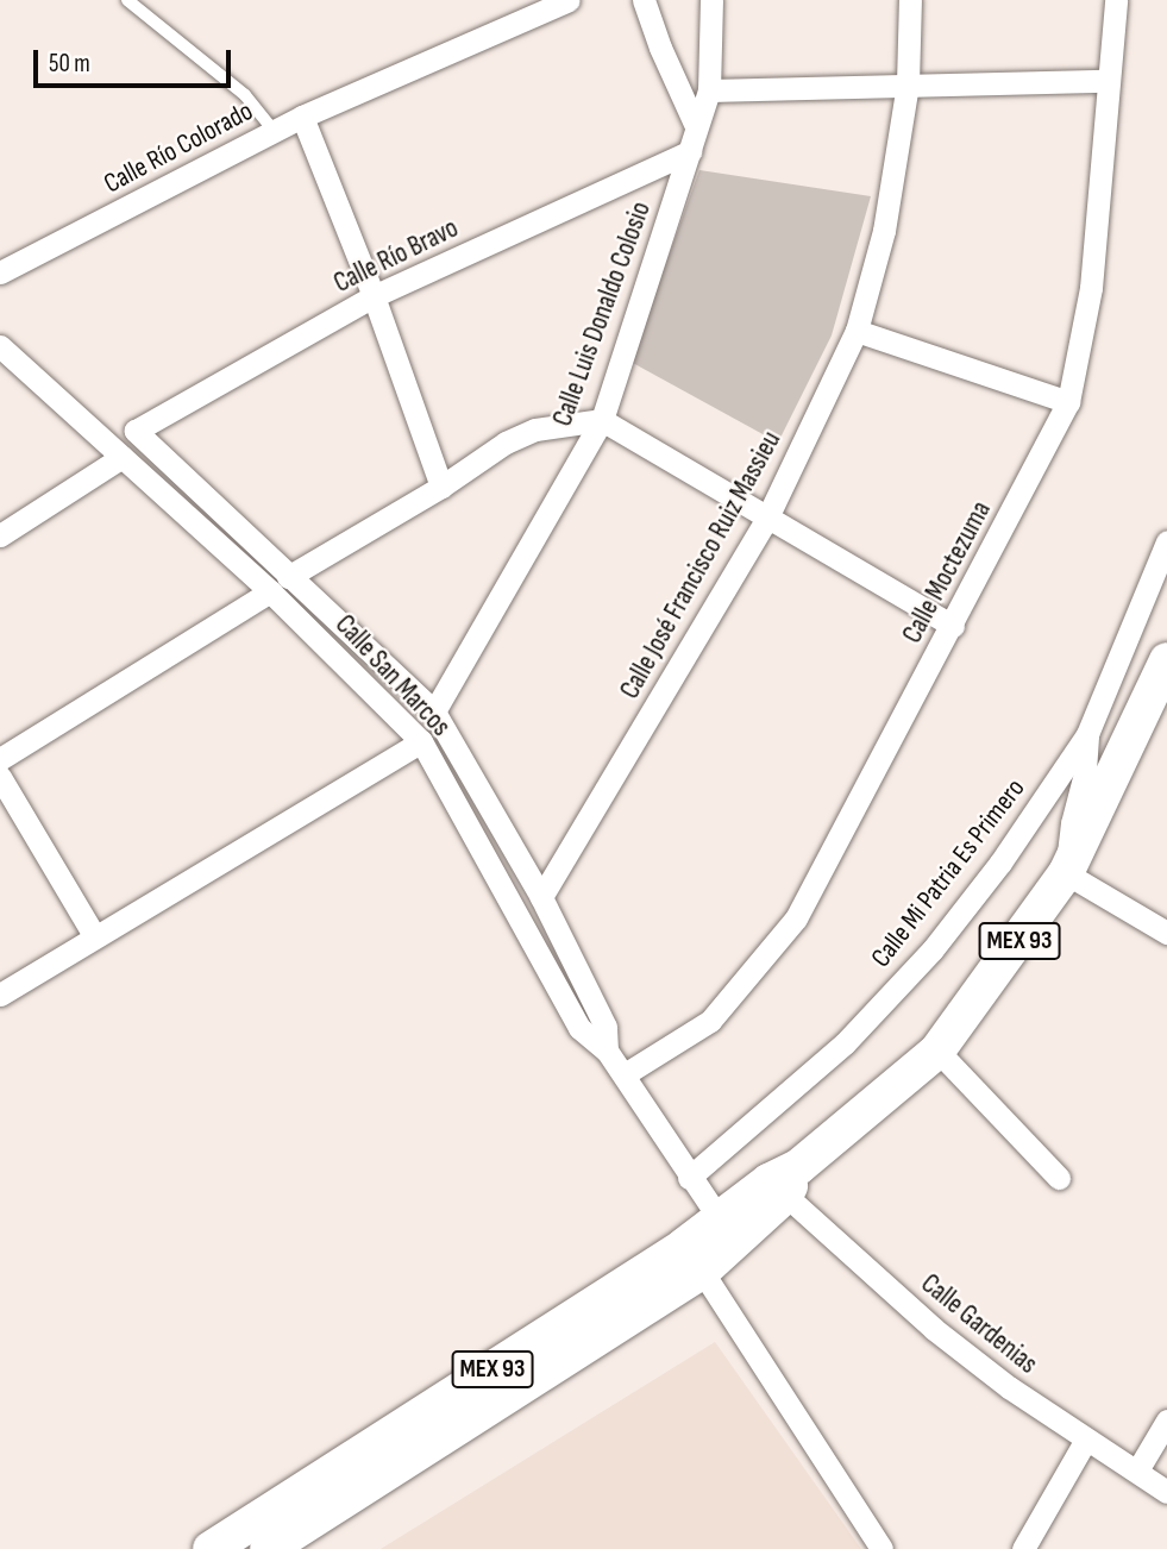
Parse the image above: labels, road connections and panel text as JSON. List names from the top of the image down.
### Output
{
  "streets": {
    "main road": ["MEX 93"],
    "street": [
      "Calle Río Colorado",
      "Calle Río Bravo",
      "Calle Luis Donaldo Colosio",
      "Calle José Francisco Ruiz Massieu",
      "Calle Moctezuma",
      "Calle San Marcos",
      "Calle Mi Patria Es Primero",
      "Calle Gardenias"
    ]
  },
  "crossings": [
    ["Calle Río Bravo", "Calle Luis Donaldo Colosio"],
    ["Calle Río Bravo", "Calle San Marcos"],
    ["Calle Moctezuma", "Calle San Marcos"],
    ["Calle San Marcos", "Calle Mi Patria Es Primero"],
    ["Calle San Marcos", "MEX 93"],
    ["MEX 93", "Calle Gardenias"]
  ],
  "scale_bar": "50 m"
}
